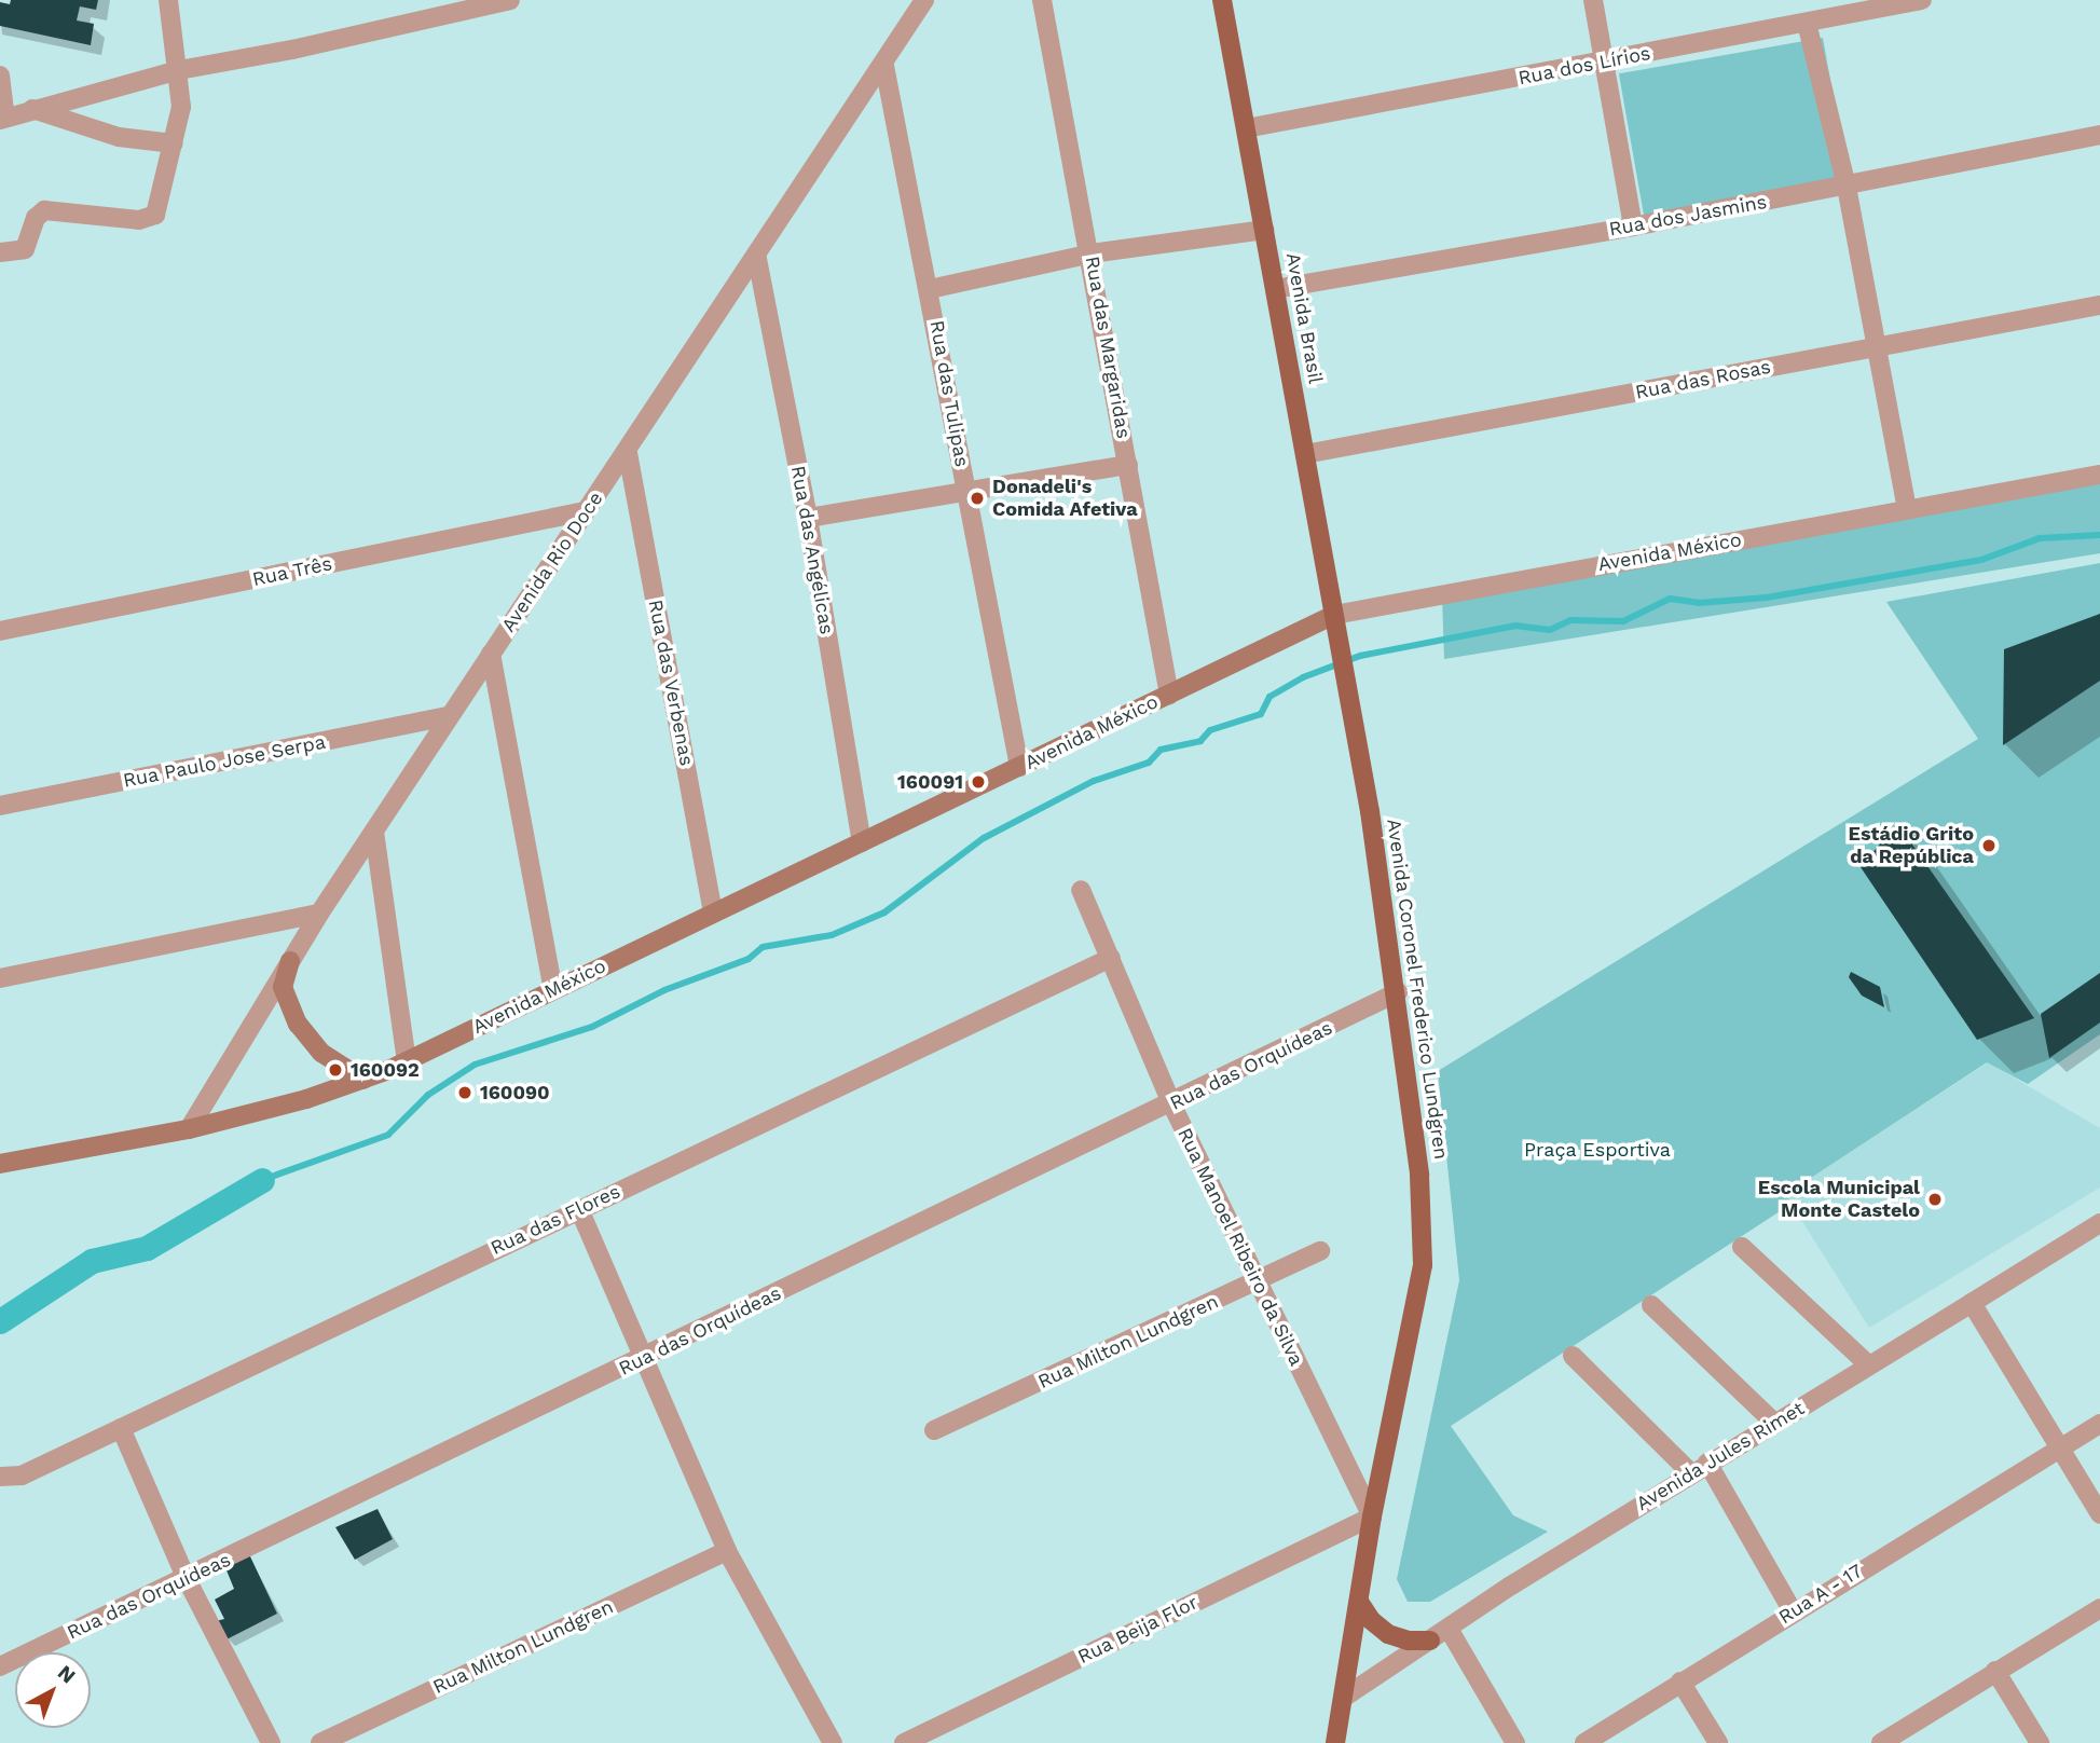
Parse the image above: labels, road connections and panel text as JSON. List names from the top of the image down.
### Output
{
  "streets": {
    "main road": ["Avenida Brasil", "Avenida México", "Avenida Coronel Frederico Lundgren"],
    "street": [
      "Rua dos Lírios",
      "Rua dos Jasmins",
      "Rua das Margaridas",
      "Rua das Rosas",
      "Rua das Tulipas",
      "Rua das Angélicas",
      "Avenida Rio Doce",
      "Rua Três",
      "Rua das Verbenas",
      "Rua Paulo Jose Serpa",
      "Rua das Orquídeas",
      "Rua das Flores",
      "Rua Manoel Ribeiro da Silva",
      "Rua Milton Lundgren",
      "Avenida Jules Rimet",
      "Rua A - 17",
      "Rua Beija Flor"
    ]
  },
  "crossings": [
    ["Rua dos Lírios", "Avenida Brasil"],
    ["Rua dos Jasmins", "Avenida Brasil"],
    ["Avenida Brasil", "Rua das Rosas"],
    ["Avenida Brasil", "Avenida México"],
    ["Avenida Brasil", "Avenida Coronel Frederico Lundgren"],
    ["Rua das Margaridas", "Avenida México"],
    ["Rua das Tulipas", "Avenida México"],
    ["Rua das Tulipas", "Avenida Rio Doce"],
    ["Rua das Angélicas", "Avenida México"],
    ["Rua das Angélicas", "Avenida Rio Doce"],
    ["Avenida México", "Avenida Rio Doce"],
    ["Avenida México", "Rua das Verbenas"],
    ["Avenida Rio Doce", "Rua Três"],
    ["Avenida Rio Doce", "Rua das Verbenas"],
    ["Avenida Rio Doce", "Rua Paulo Jose Serpa"],
    ["Avenida Coronel Frederico Lundgren", "Rua das Orquídeas"],
    ["Avenida Coronel Frederico Lundgren", "Rua Manoel Ribeiro da Silva"],
    ["Avenida Coronel Frederico Lundgren", "Avenida Jules Rimet"],
    ["Avenida Coronel Frederico Lundgren", "Rua Beija Flor"],
    ["Rua das Orquídeas", "Rua Manoel Ribeiro da Silva"],
    ["Rua das Flores", "Rua Manoel Ribeiro da Silva"],
    ["Rua Manoel Ribeiro da Silva", "Rua Milton Lundgren"],
    ["Rua Manoel Ribeiro da Silva", "Rua Beija Flor"]
  ],
  "parks": ["Praça Esportiva"],
  "places": [
    "Donadeli's Comida Afetiva",
    "160091",
    "Estádio Grito da República",
    "160092",
    "160090",
    "Escola Municipal Monte Castelo"
  ],
  "north": "top right"
}
